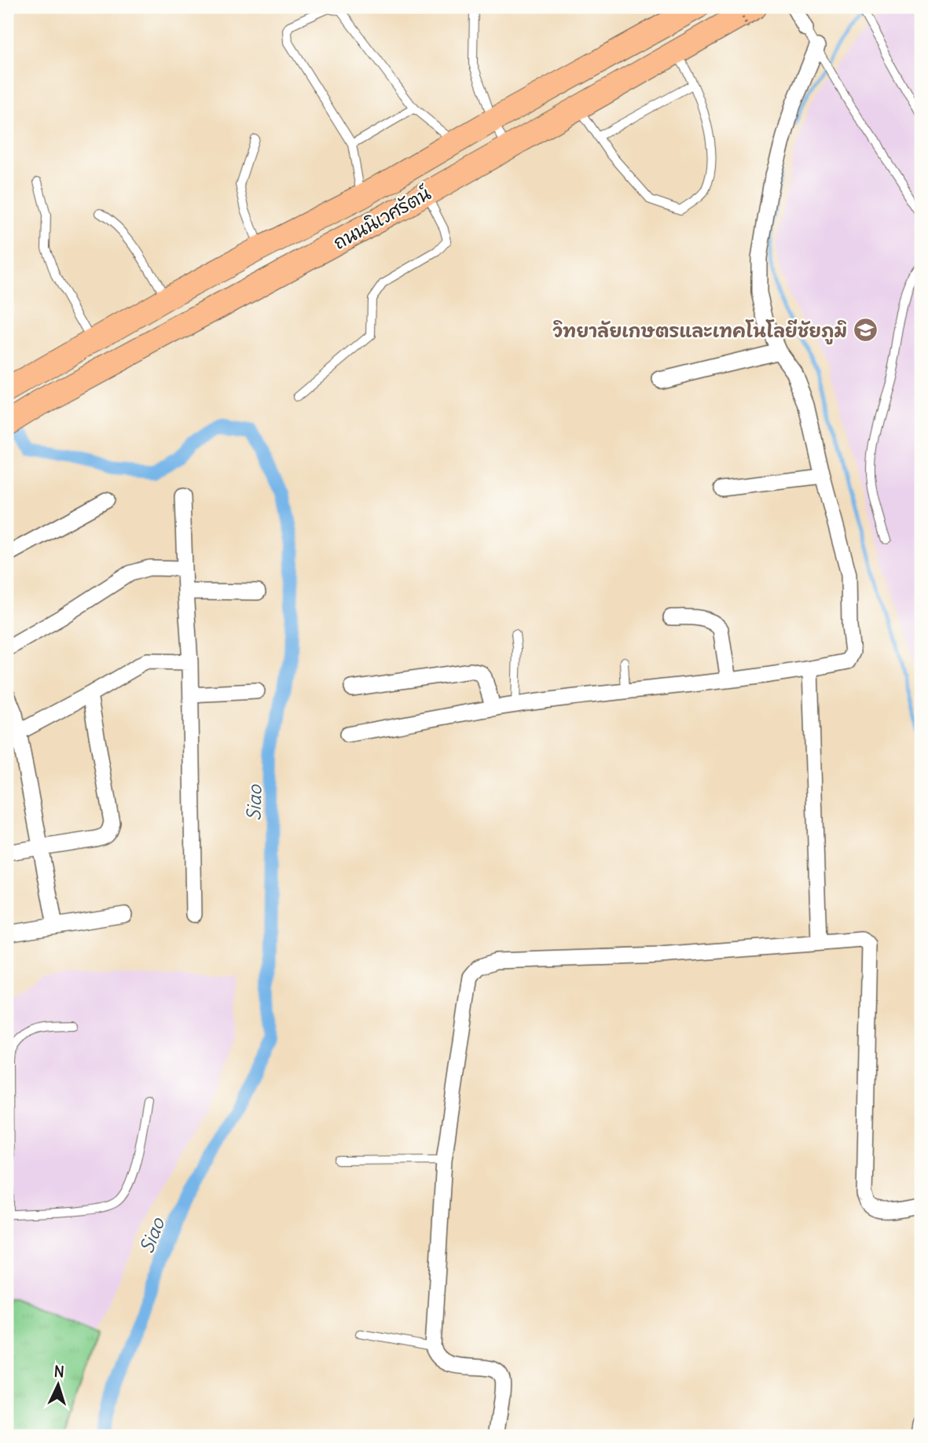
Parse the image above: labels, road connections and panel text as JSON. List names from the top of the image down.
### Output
{
  "streets": {
    "main road": ["ถนนนิเวศรัตน์"]
  },
  "water": ["Siao"],
  "places": {
    "school or university": ["วิทยาลัยเกษตรและเทคโนโลยีชัยภูมิ"]
  },
  "north": "top"
}
